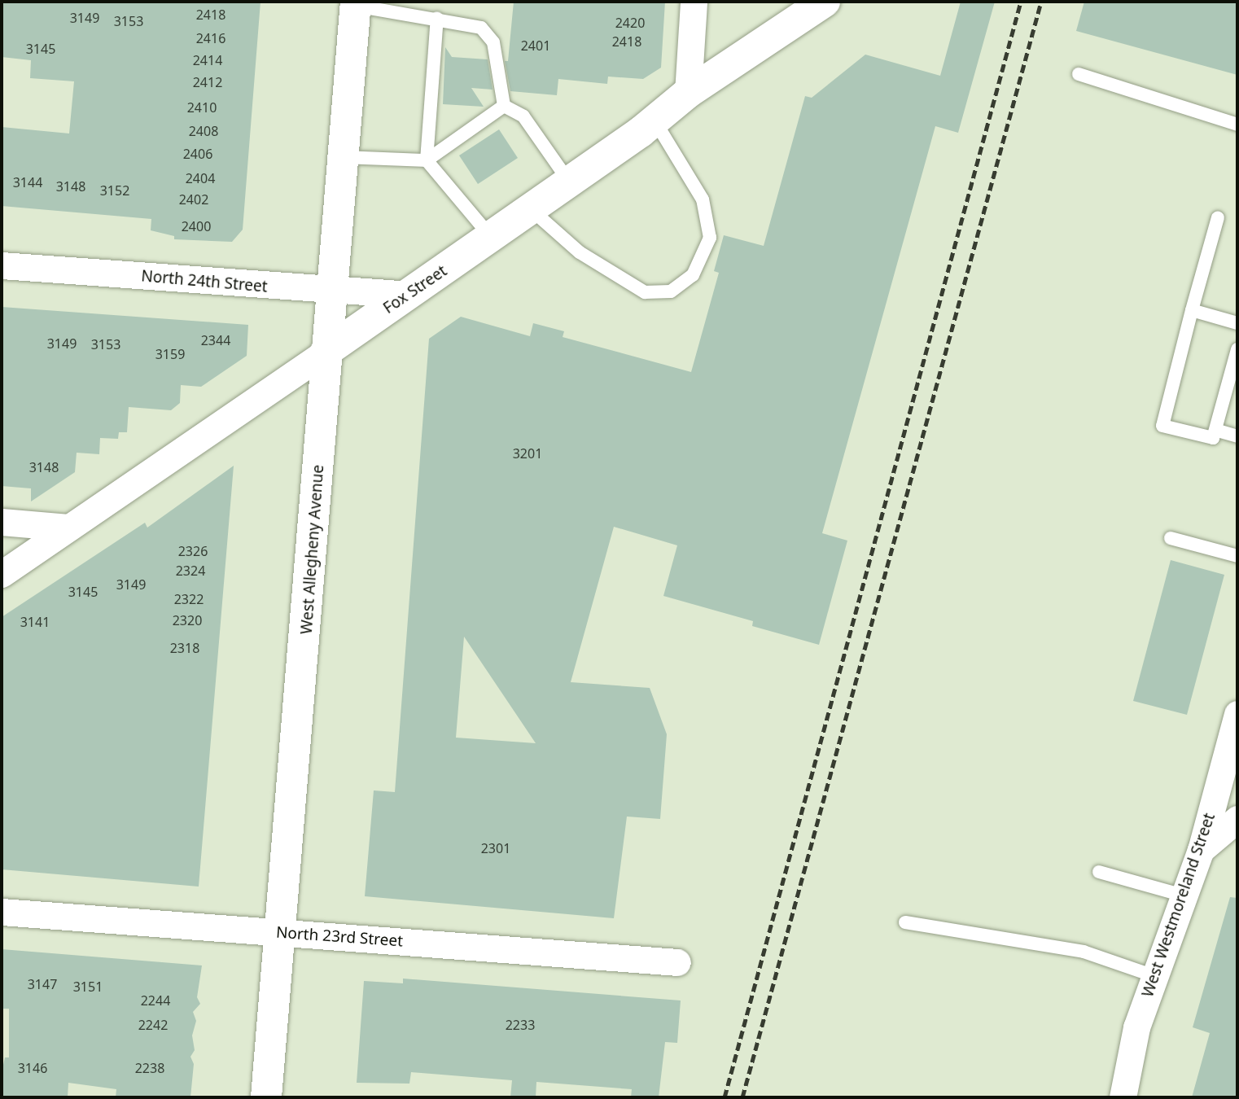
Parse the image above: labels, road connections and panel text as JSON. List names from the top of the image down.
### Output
{
  "streets": {
    "main road": ["Fox Street", "West Allegheny Avenue"],
    "street": ["North 24th Street", "West Westmoreland Street", "North 23rd Street"]
  },
  "crossings": [
    ["North 24th Street", "Fox Street"],
    ["North 24th Street", "West Allegheny Avenue"],
    ["Fox Street", "West Allegheny Avenue"],
    ["West Allegheny Avenue", "North 23rd Street"]
  ],
  "house_numbers": [
    "2418",
    "3149",
    "3153",
    "2420",
    "2416",
    "2418",
    "2401",
    "3145",
    "2414",
    "2412",
    "2410",
    "2408",
    "2406",
    "2404",
    "3144",
    "3148",
    "3152",
    "2402",
    "2400",
    "2344",
    "3149",
    "3153",
    "3159",
    "3201",
    "3148",
    "2326",
    "2324",
    "3149",
    "3145",
    "2322",
    "2320",
    "3141",
    "2318",
    "2301",
    "3147",
    "3151",
    "2244",
    "2242",
    "2233",
    "3146",
    "2238"
  ]
}
